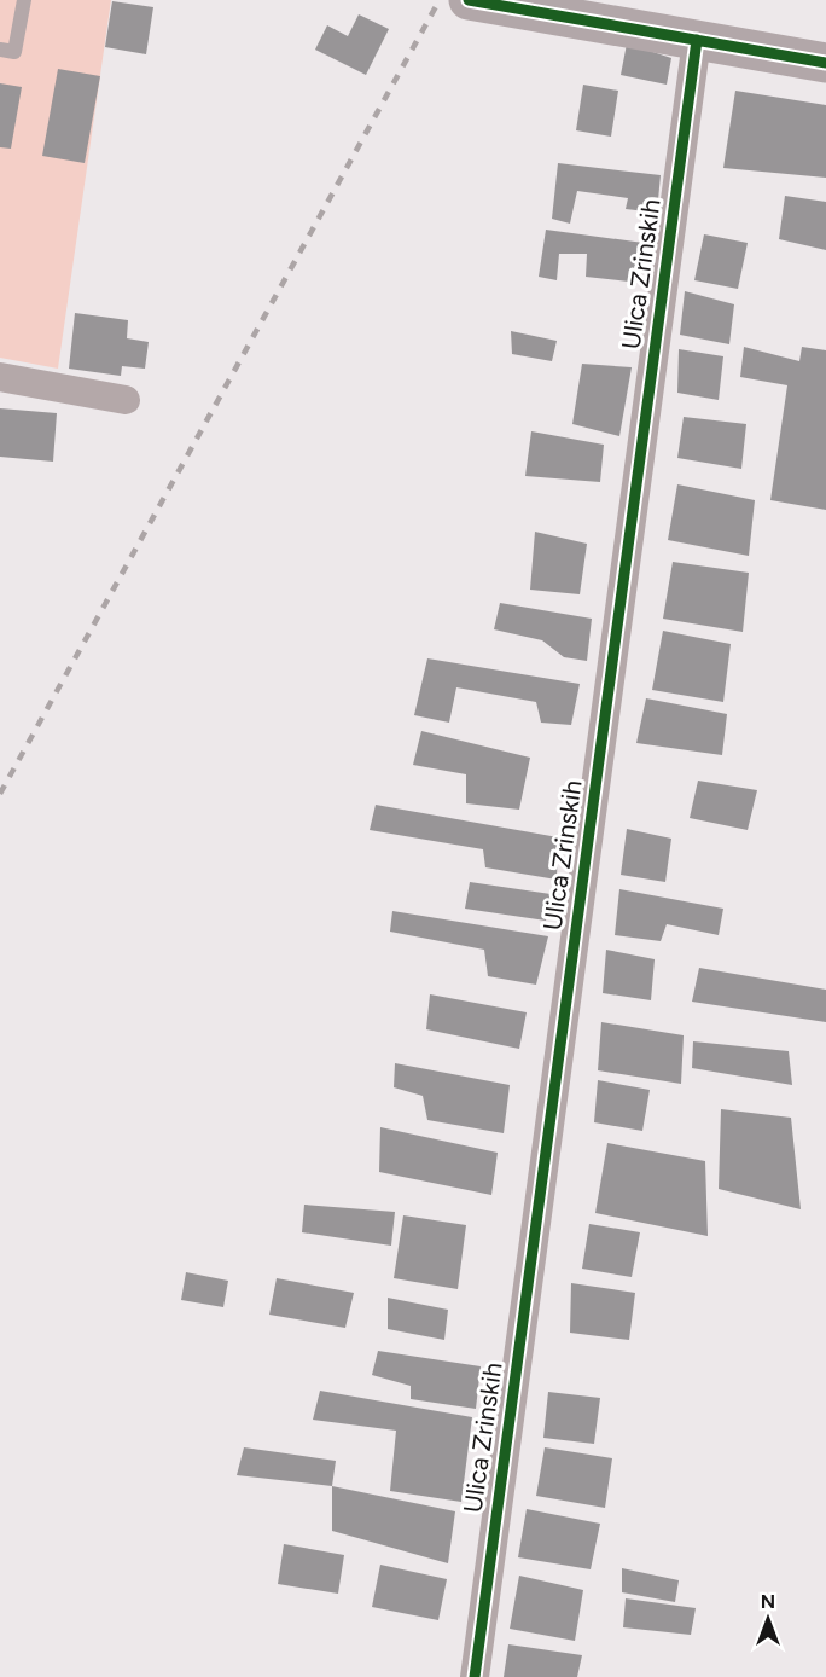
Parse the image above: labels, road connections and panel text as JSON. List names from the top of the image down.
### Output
{
  "streets": {
    "street": ["Ulica Zrinskih"]
  },
  "north": "top"
}
